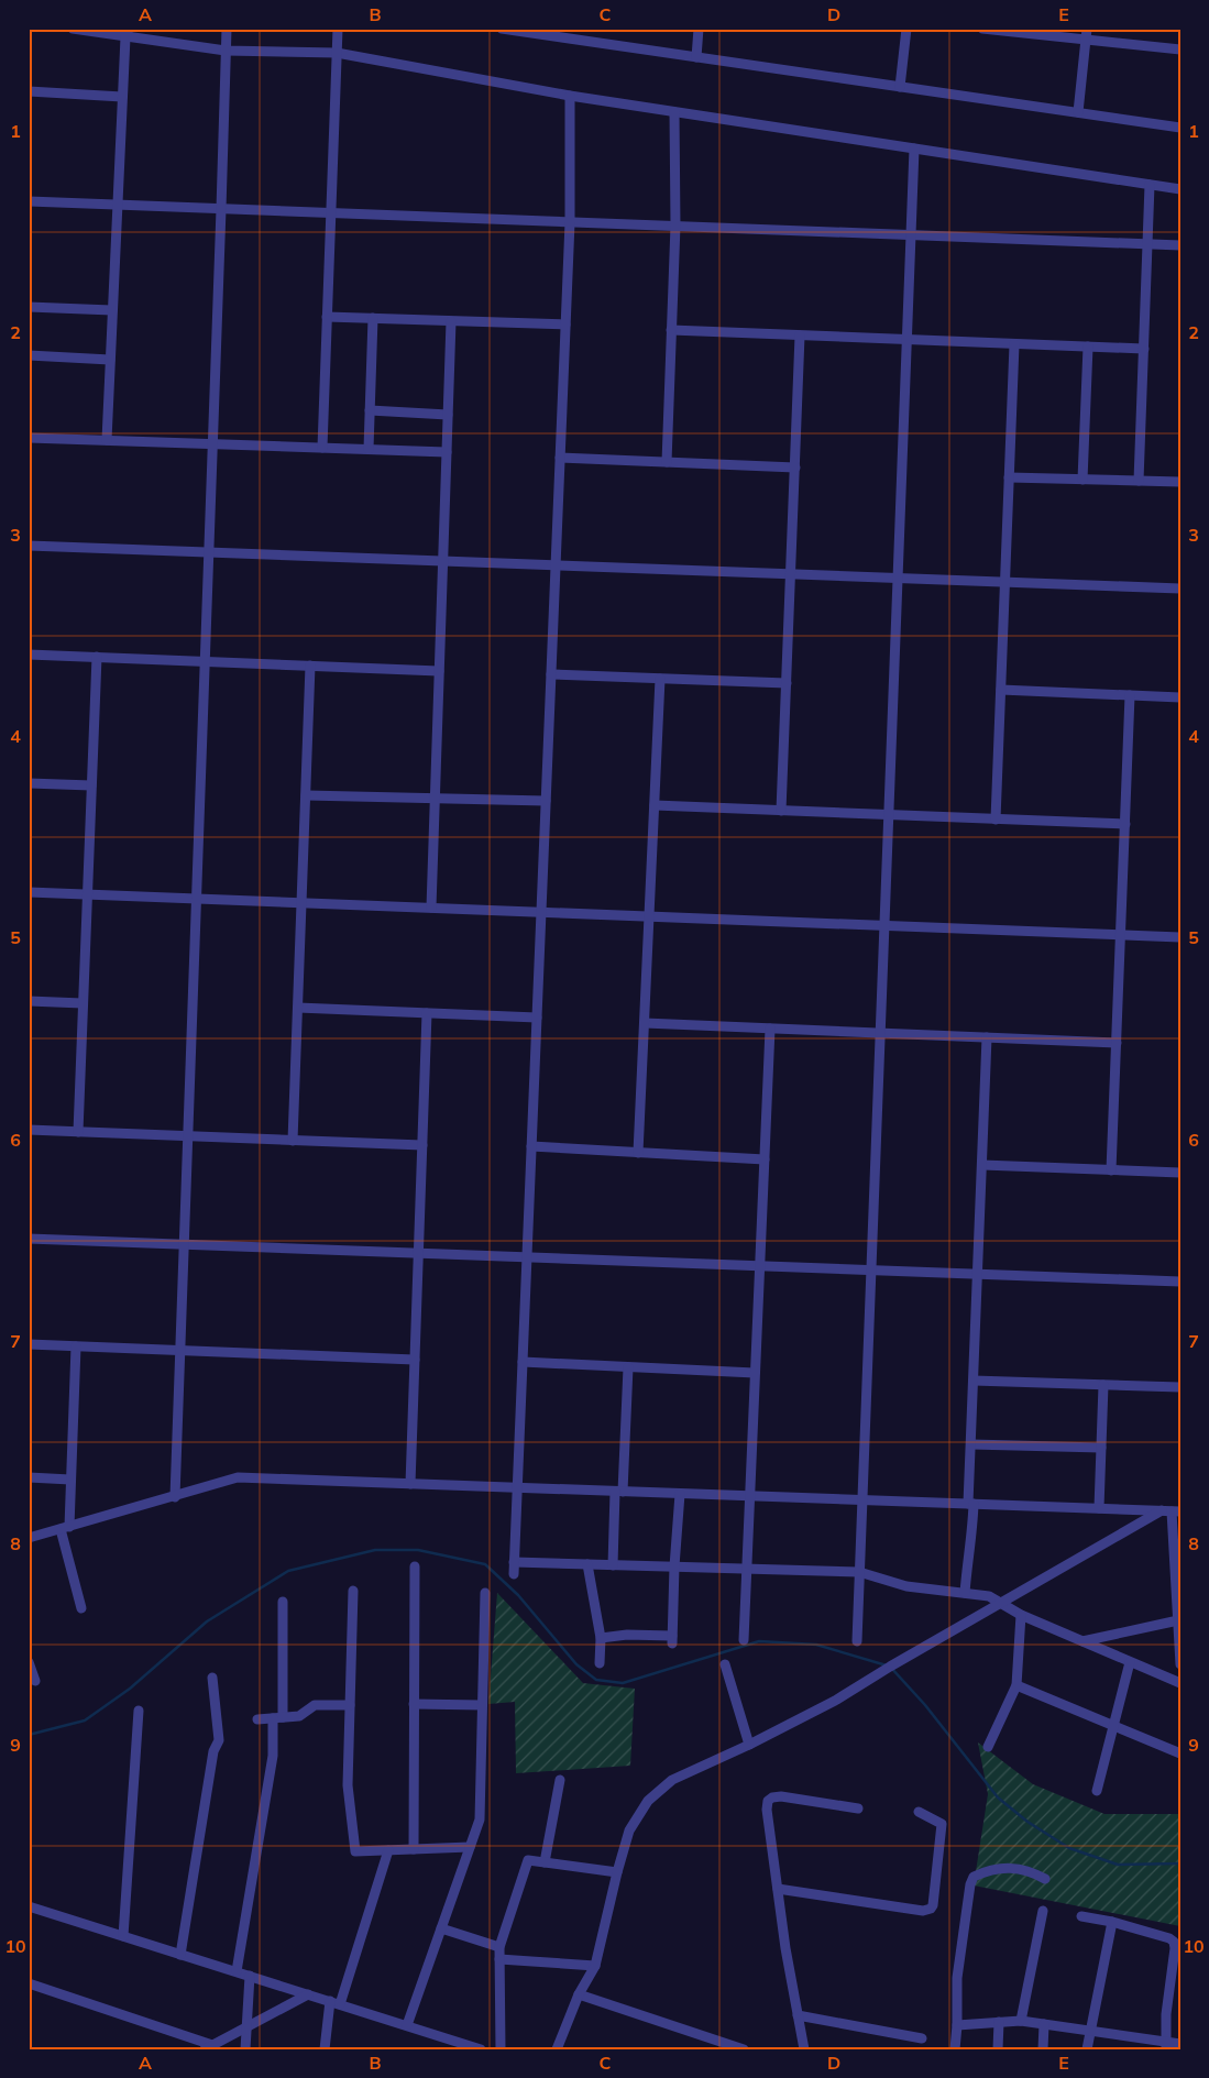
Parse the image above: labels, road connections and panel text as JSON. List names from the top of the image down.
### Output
{
  "grid": {
    "columns": [
      "A",
      "B",
      "C",
      "D",
      "E"
    ],
    "rows": [
      "1",
      "2",
      "3",
      "4",
      "5",
      "6",
      "7",
      "8",
      "9",
      "10"
    ]
  }
}
